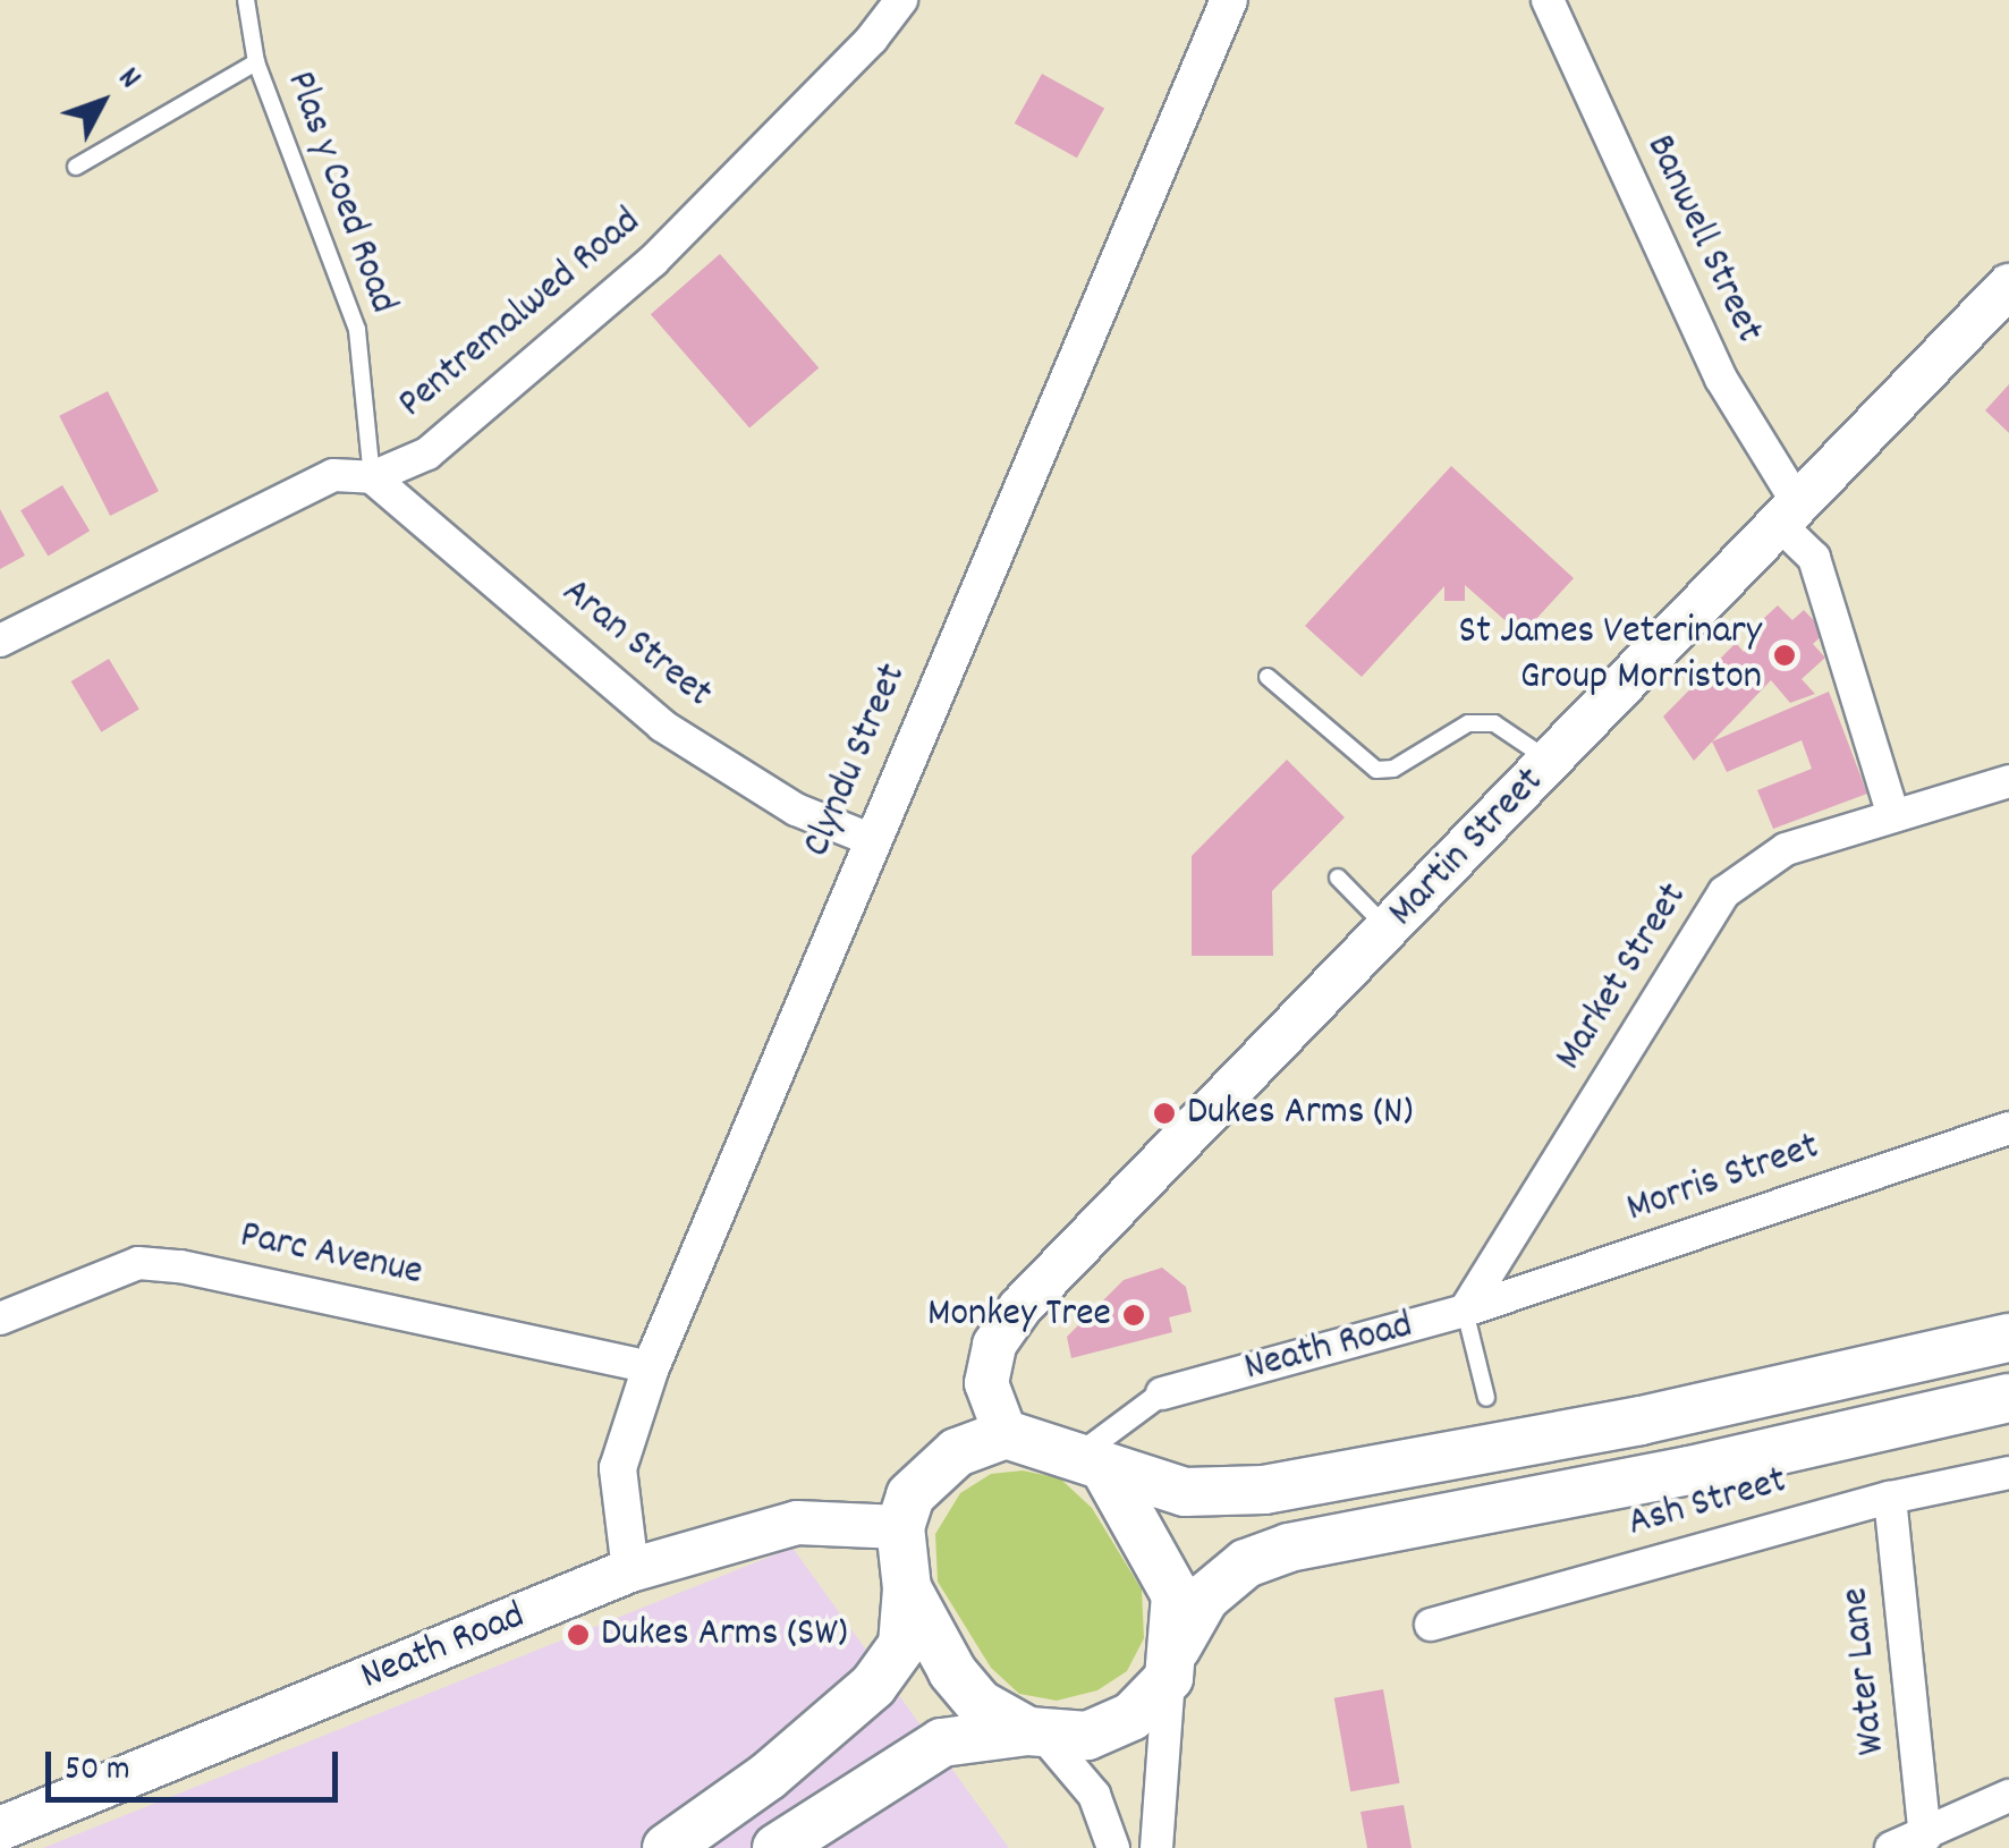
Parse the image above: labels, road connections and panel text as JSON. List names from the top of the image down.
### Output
{
  "streets": {
    "main road": ["Martin Street", "Neath Road"],
    "street": [
      "Banwell Street",
      "Pentremalwed Road",
      "Aran Street",
      "Clyndu Street",
      "Market Street",
      "Morris Street",
      "Parc Avenue",
      "Ash Street",
      "Water Lane"
    ],
    "lane": ["Plas y Coed Road"]
  },
  "crossings": [
    ["Plas y Coed Road", "Pentremalwed Road"],
    ["Plas y Coed Road", "Aran Street"],
    ["Banwell Street", "Martin Street"],
    ["Banwell Street", "Market Street"],
    ["Pentremalwed Road", "Aran Street"],
    ["Aran Street", "Clyndu Street"],
    ["Clyndu Street", "Parc Avenue"],
    ["Clyndu Street", "Neath Road"],
    ["Martin Street", "Neath Road"],
    ["Market Street", "Morris Street"],
    ["Market Street", "Neath Road"],
    ["Morris Street", "Neath Road"],
    ["Ash Street", "Water Lane"]
  ],
  "places": [
    "St James Veterinary Group Morriston",
    "Dukes Arms (N)",
    "Monkey Tree",
    "Dukes Arms (SW)"
  ],
  "scale_bar": "50 m",
  "north": "top right"
}
